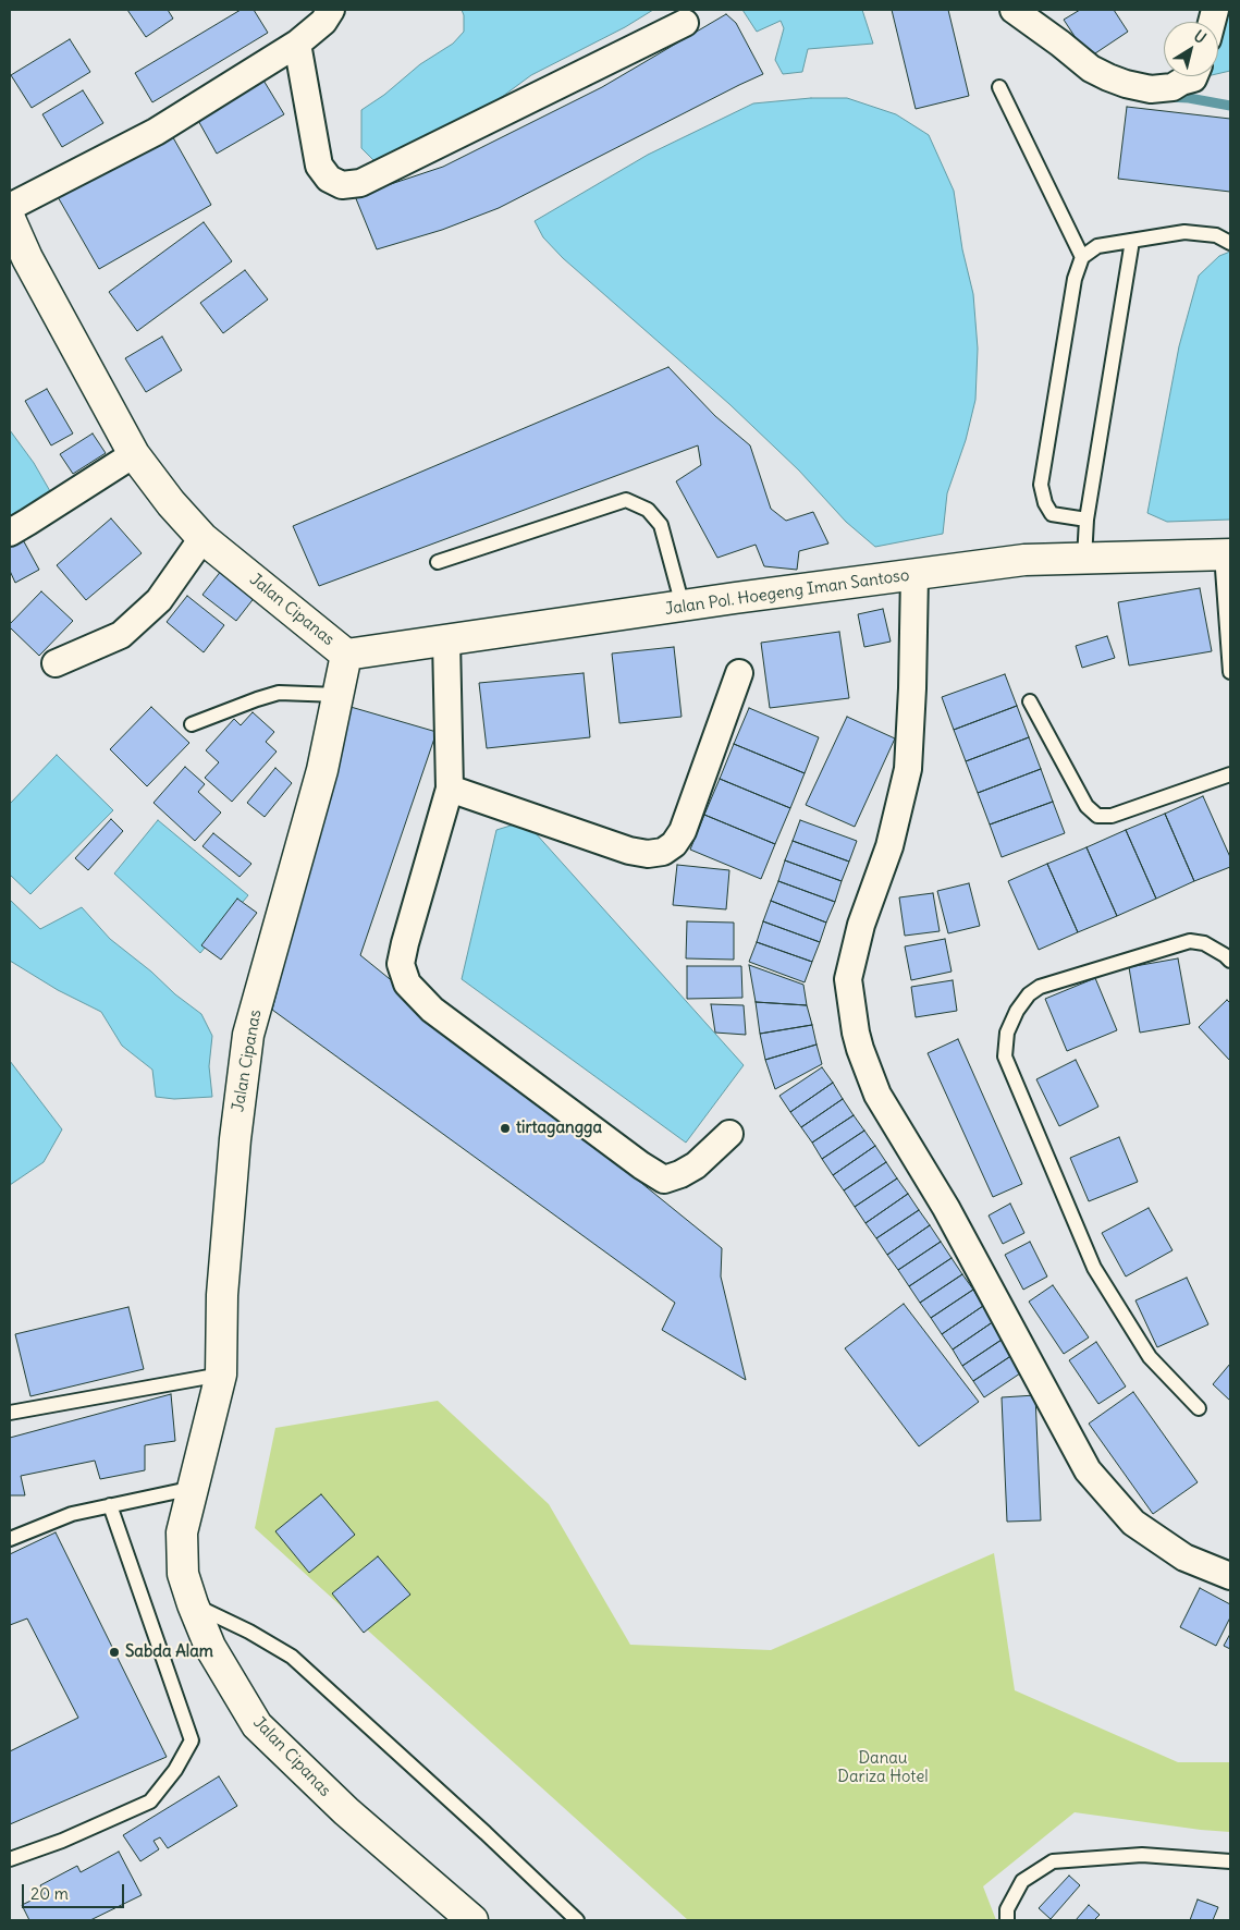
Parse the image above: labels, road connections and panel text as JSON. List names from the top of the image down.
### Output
{
  "streets": {
    "street": ["Jalan Pol. Hoegeng Iman Santoso", "Jalan Cipanas"]
  },
  "crossings": [
    ["Jalan Pol. Hoegeng Iman Santoso", "Jalan Cipanas"]
  ],
  "parks": ["Danau Dariza Hotel"],
  "places": ["tirtagangga", "Sabda Alam"],
  "scale_bar": "20 m",
  "north": "top right"
}
